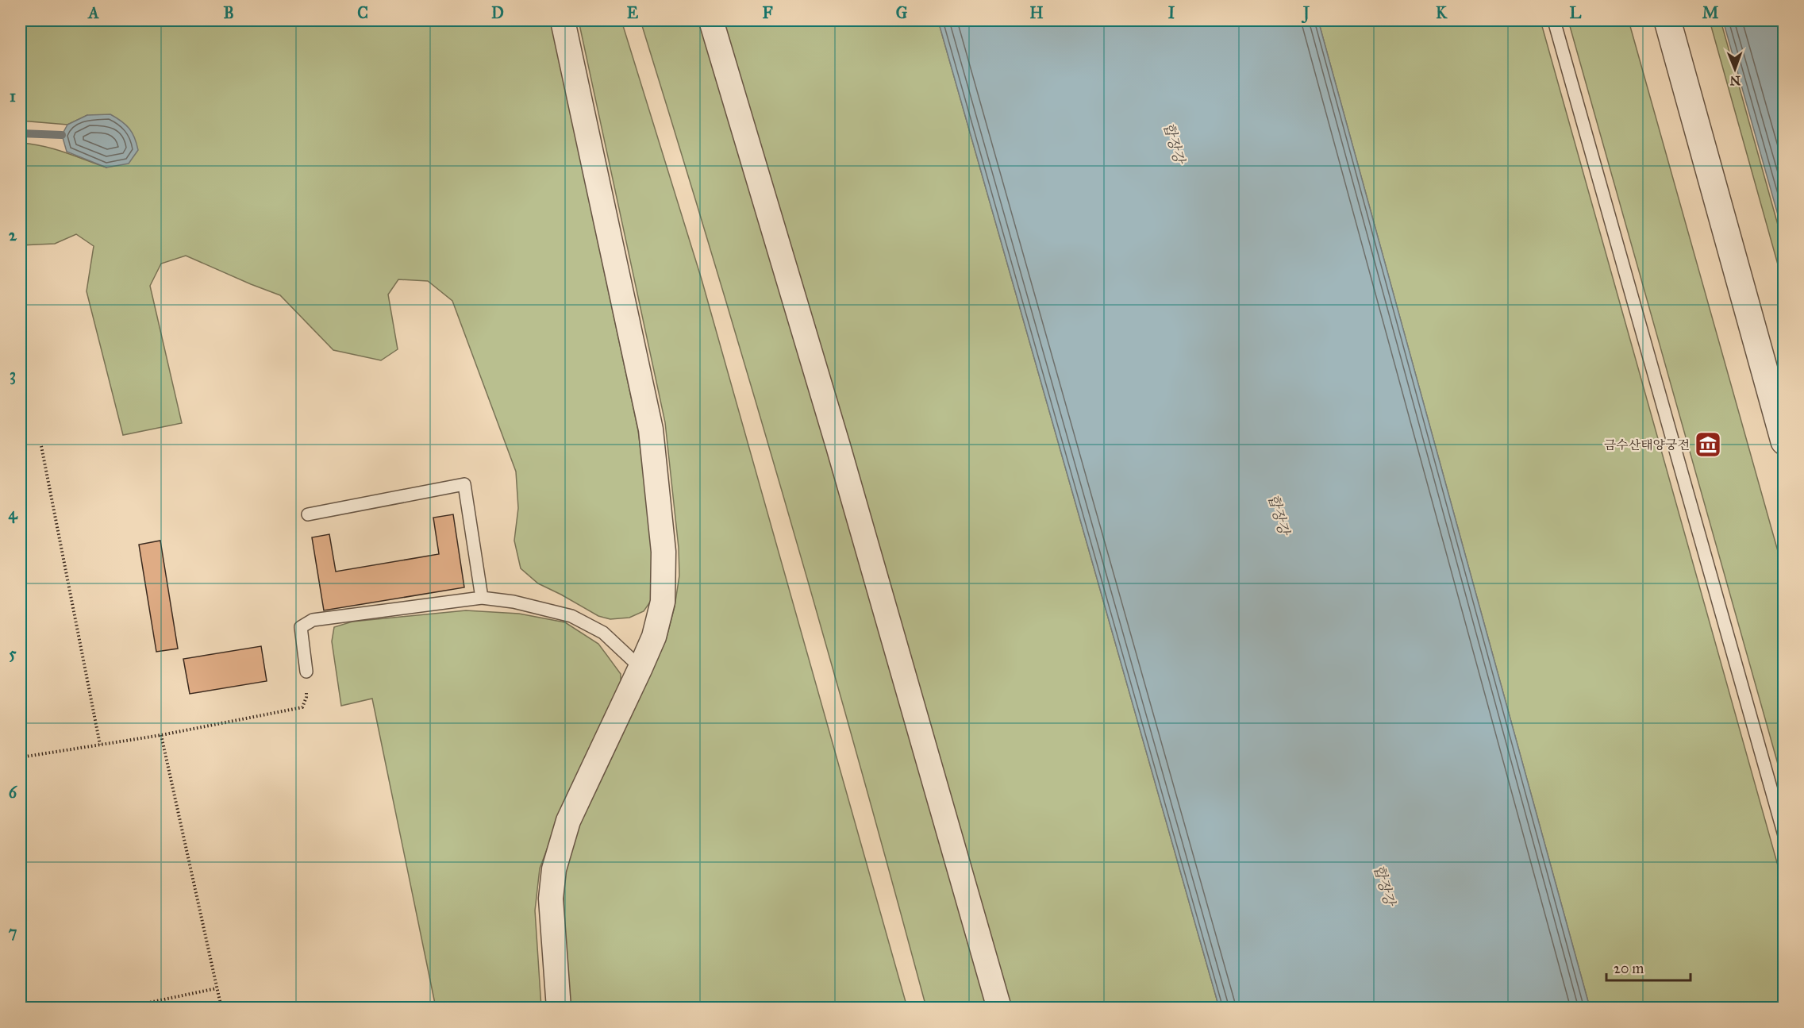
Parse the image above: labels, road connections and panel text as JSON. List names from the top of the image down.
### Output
{
  "water": ["합장강"],
  "places": {
    "museum": ["금수산태양궁전"]
  },
  "scale_bar": "20 m",
  "north": "bottom",
  "grid": {
    "columns": [
      "A",
      "B",
      "C",
      "D",
      "E",
      "F",
      "G",
      "H",
      "I",
      "J",
      "K",
      "L",
      "M"
    ],
    "rows": [
      "1",
      "2",
      "3",
      "4",
      "5",
      "6",
      "7"
    ]
  }
}
